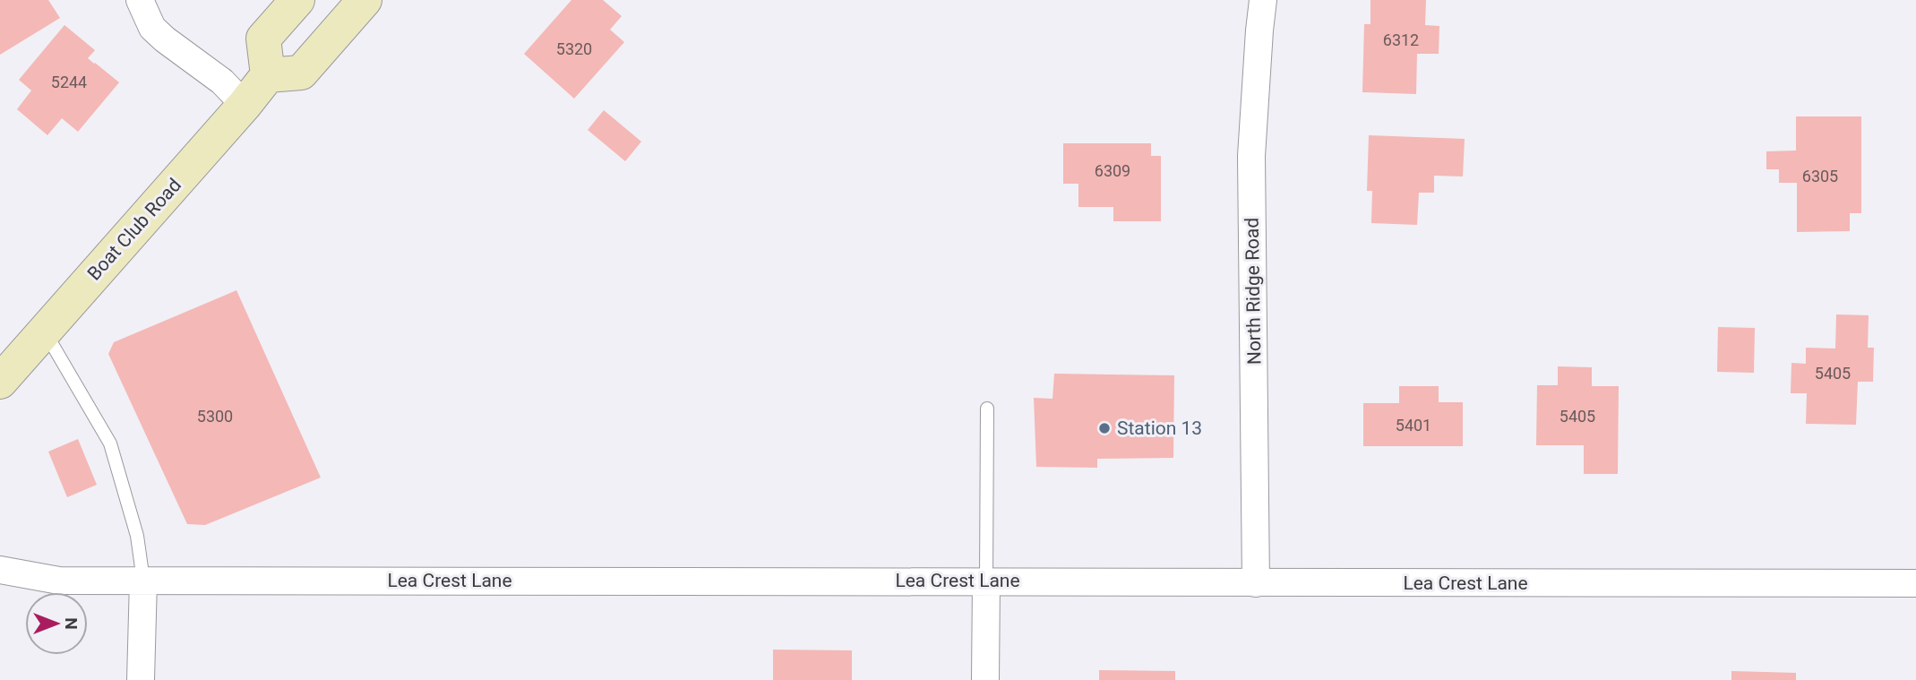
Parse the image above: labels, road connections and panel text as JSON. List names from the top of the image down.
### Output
{
  "streets": {
    "main road": ["Boat Club Road"],
    "street": ["North Ridge Road", "Lea Crest Lane"]
  },
  "crossings": [
    ["North Ridge Road", "Lea Crest Lane"]
  ],
  "places": ["Station 13"],
  "house_numbers": [
    "6312",
    "5320",
    "5244",
    "6309",
    "6305",
    "5405",
    "5300",
    "5405",
    "5401"
  ],
  "north": "right"
}
